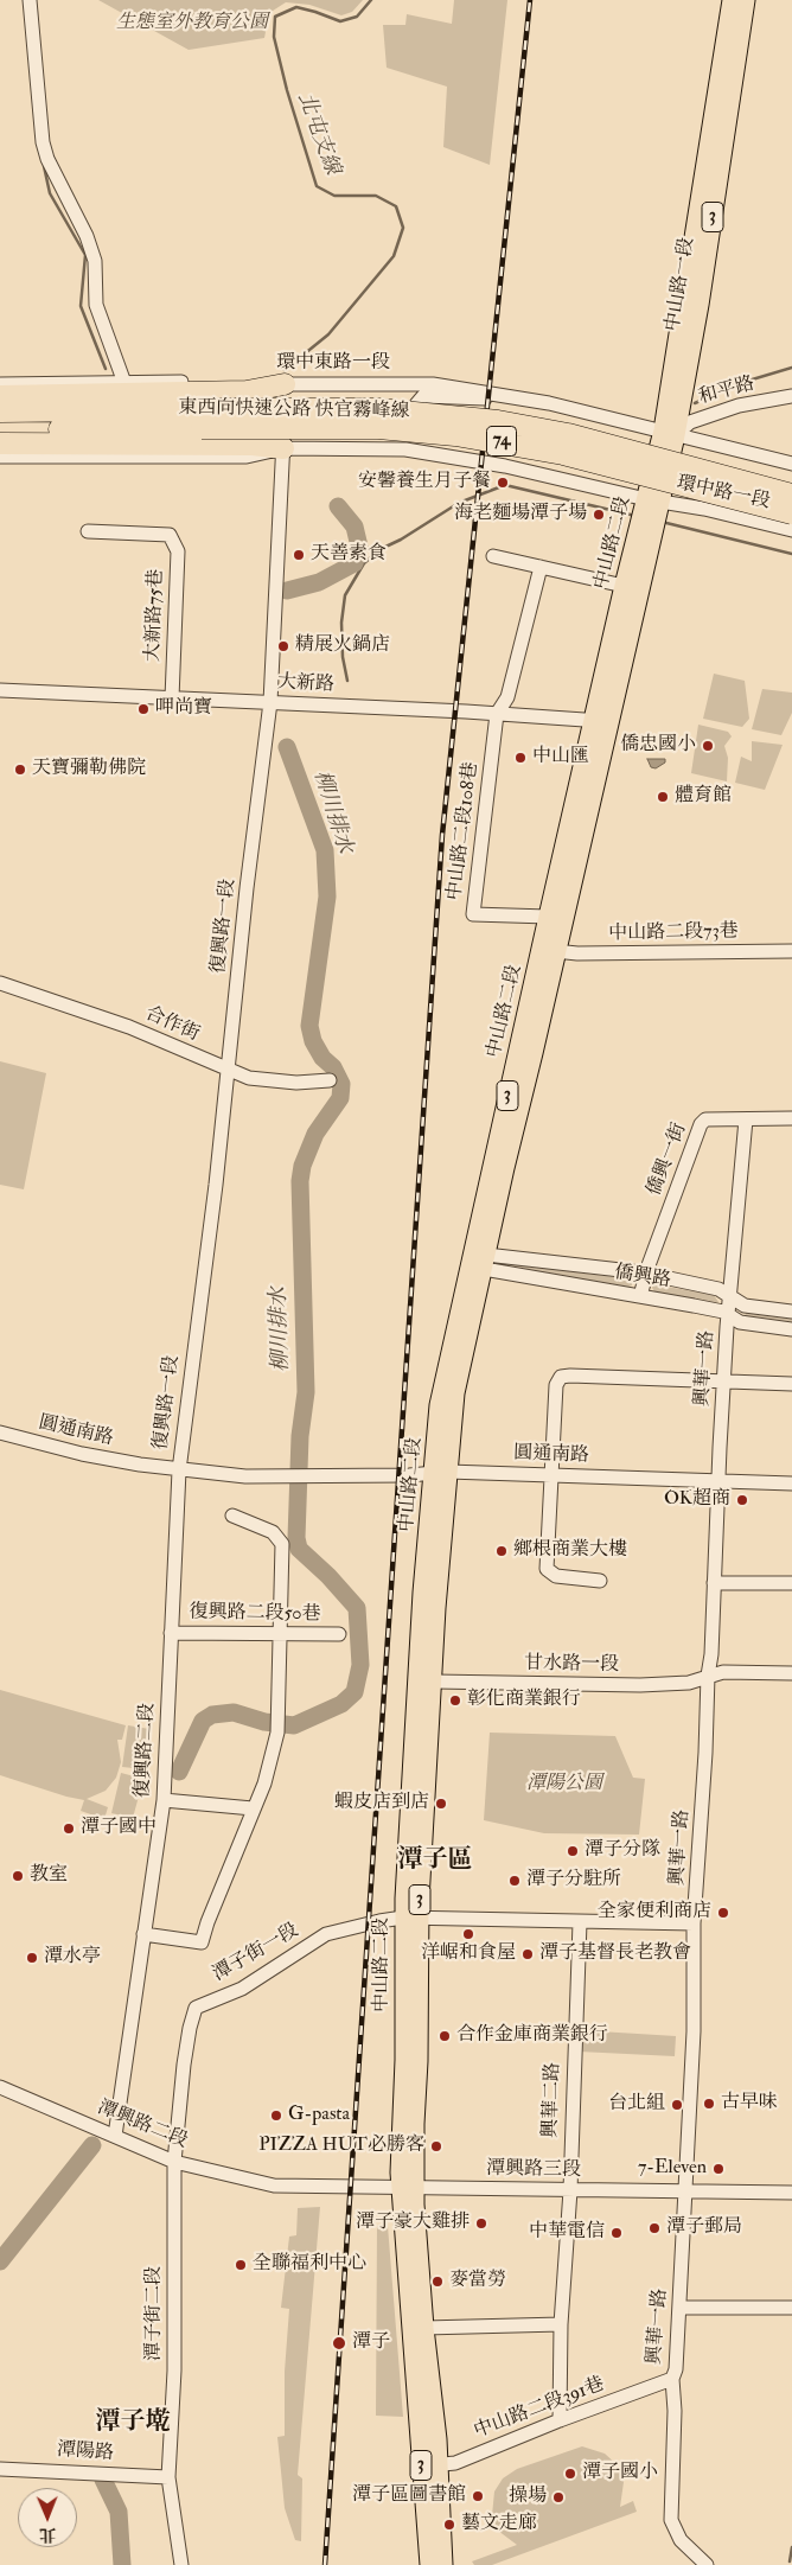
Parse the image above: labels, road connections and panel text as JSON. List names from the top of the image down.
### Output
{
  "streets": {
    "highway": ["東西向快速公路 快官霧峰線", "74"],
    "main road": ["3", "中山路一段", "中山路二段"],
    "street": [
      "環中東路一段",
      "和平路",
      "環中路一段",
      "大新路75巷",
      "大新路",
      "中山路二段108巷",
      "復興路一段",
      "中山路二段73巷",
      "合作街",
      "僑興一街",
      "僑興路",
      "興華一路",
      "圓通南路",
      "復興路二段50巷",
      "甘水路一段",
      "復興路二段",
      "潭子街一段",
      "興華二路",
      "潭興路二段",
      "潭興路三段",
      "潭子街二段",
      "中山路二段391巷",
      "潭陽路"
    ]
  },
  "crossings": [
    ["中山路一段", "環中東路一段"],
    ["中山路一段", "和平路"],
    ["中山路一段", "中山路二段"],
    ["環中東路一段", "和平路"],
    ["環中東路一段", "中山路二段"],
    ["環中東路一段", "復興路一段"],
    ["和平路", "中山路二段"],
    ["環中路一段", "中山路二段"],
    ["中山路二段", "大新路"],
    ["中山路二段", "中山路二段108巷"],
    ["中山路二段", "中山路二段73巷"],
    ["中山路二段", "僑興路"],
    ["中山路二段", "圓通南路"],
    ["中山路二段", "甘水路一段"],
    ["中山路二段", "潭子街一段"],
    ["中山路二段", "潭興路三段"],
    ["中山路二段", "中山路二段391巷"],
    ["大新路75巷", "大新路"],
    ["大新路", "中山路二段108巷"],
    ["大新路", "復興路一段"],
    ["復興路一段", "合作街"],
    ["復興路一段", "圓通南路"],
    ["復興路一段", "復興路二段"],
    ["僑興一街", "僑興路"],
    ["僑興一街", "興華一路"],
    ["僑興路", "興華一路"],
    ["興華一路", "圓通南路"],
    ["興華一路", "甘水路一段"],
    ["興華一路", "潭興路三段"],
    ["興華一路", "中山路二段391巷"],
    ["圓通南路", "復興路二段"],
    ["復興路二段50巷", "復興路二段"],
    ["復興路二段", "潭興路二段"],
    ["潭子街一段", "潭興路二段"],
    ["潭子街一段", "潭子街二段"],
    ["興華二路", "潭興路三段"],
    ["興華二路", "中山路二段391巷"],
    ["潭興路二段", "潭興路三段"],
    ["潭興路二段", "潭子街二段"],
    ["潭子街二段", "潭陽路"]
  ],
  "districts": ["潭子區", "潭子墘"],
  "water": ["北屯支線", "柳川排水"],
  "parks": ["生態室外教育公園", "潭陽公園"],
  "places": [
    "安馨養生月子餐",
    "海老麵場潭子場",
    "天善素食",
    "精展火鍋店",
    "呷尚寶",
    "僑忠國小",
    "中山匯",
    "天寶彌勒佛院",
    "體育館",
    "OK超商",
    "鄉根商業大樓",
    "彰化商業銀行",
    "蝦皮店到店",
    "潭子國中",
    "潭子分隊",
    "教室",
    "潭子分駐所",
    "全家便利商店",
    "洋崌和食屋",
    "潭子基督長老教會",
    "潭水亭",
    "合作金庫商業銀行",
    "古早味",
    "台北組",
    "G-pasta",
    "PIZZA HUT必勝客",
    "7-Eleven",
    "潭子豪大雞排",
    "潭子郵局",
    "中華電信",
    "全聯福利中心",
    "麥當勞",
    "潭子",
    "潭子國小",
    "潭子區圖書館",
    "操場",
    "藝文走廊"
  ],
  "north": "bottom"
}
